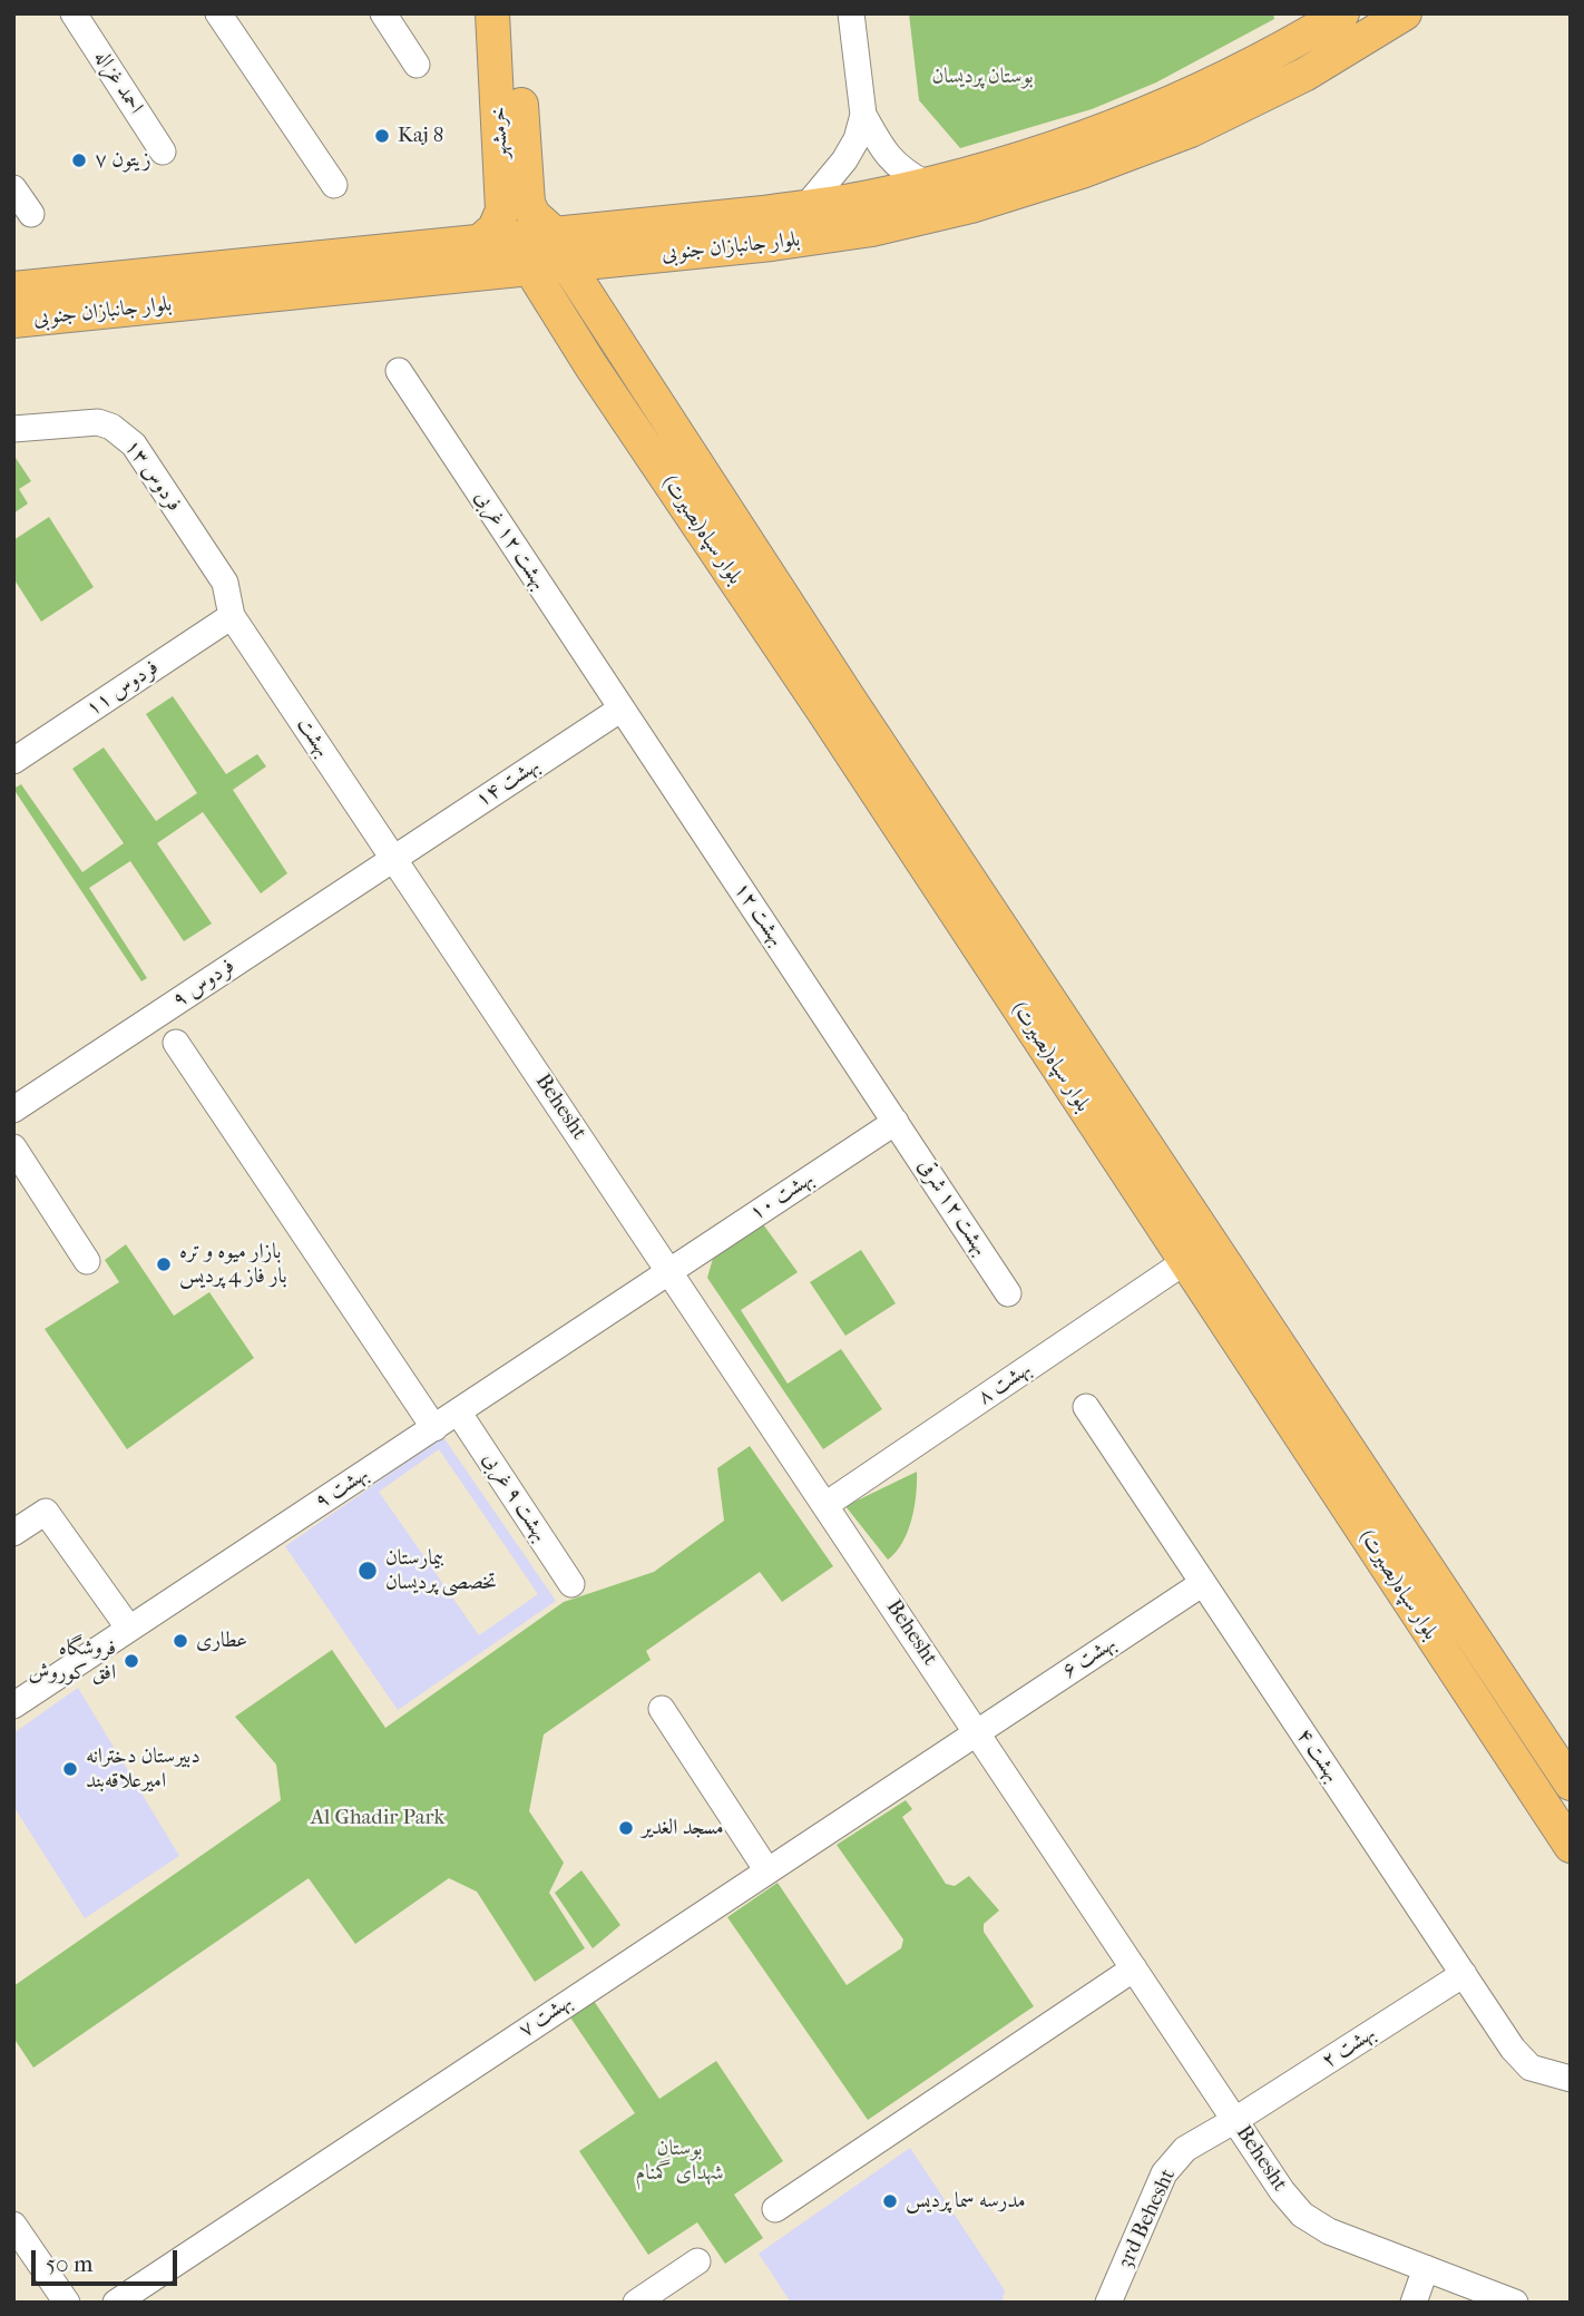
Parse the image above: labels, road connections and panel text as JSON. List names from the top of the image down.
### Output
{
  "streets": {
    "main road": ["خرمشهر", "بلوار جانبازان جنوبی", "بلوار سپاه(بصیرت)"],
    "street": [
      "احمد غزاله",
      "فردوس ۱۳",
      "بهشت ۱۲ غربی",
      "فردوس ۱۱",
      "بهشت",
      "بهشت ۱۴",
      "بهشت ۱۲",
      "فردوس ۹",
      "Behesht",
      "بهشت ۱۰",
      "بهشت ۱۲ شرقی",
      "بهشت ۸",
      "بهشت ۹",
      "بهشت ۹ غربی",
      "بهشت ۶",
      "بهشت ۴",
      "بهشت ۷",
      "بهشت ۲",
      "3rd Behesht"
    ]
  },
  "crossings": [
    ["بلوار جانبازان جنوبی", "بلوار سپاه(بصیرت)"],
    ["فردوس ۱۳", "فردوس ۱۱"],
    ["فردوس ۱۳", "بهشت"],
    ["بلوار سپاه(بصیرت)", "بهشت ۸"],
    ["بهشت ۱۲ غربی", "بهشت ۱۴"],
    ["بهشت ۱۲ غربی", "بهشت ۱۲"],
    ["فردوس ۱۱", "بهشت"],
    ["بهشت", "بهشت ۱۴"],
    ["بهشت", "فردوس ۹"],
    ["بهشت", "Behesht"],
    ["بهشت ۱۴", "بهشت ۱۲"],
    ["بهشت ۱۴", "فردوس ۹"],
    ["بهشت ۱۴", "Behesht"],
    ["بهشت ۱۲", "بهشت ۱۰"],
    ["بهشت ۱۲", "بهشت ۱۲ شرقی"],
    ["فردوس ۹", "Behesht"],
    ["Behesht", "بهشت ۱۰"],
    ["Behesht", "بهشت ۸"],
    ["Behesht", "بهشت ۹"],
    ["Behesht", "بهشت ۶"],
    ["Behesht", "بهشت ۷"],
    ["Behesht", "بهشت ۲"],
    ["Behesht", "3rd Behesht"],
    ["بهشت ۱۰", "بهشت ۱۲ شرقی"],
    ["بهشت ۱۰", "بهشت ۹"],
    ["بهشت ۹", "بهشت ۹ غربی"],
    ["بهشت ۶", "بهشت ۴"],
    ["بهشت ۶", "بهشت ۷"],
    ["بهشت ۴", "بهشت ۲"],
    ["بهشت ۲", "3rd Behesht"]
  ],
  "parks": ["بوستان پردیسان", "Al Ghadir Park", "بوستان شهدای گمنام"],
  "places": [
    "Kaj 8",
    "زیتون ۷",
    "بازار میوه و تره بار فاز 4 پردیس",
    "بیمارستان تخصصی پردیسان",
    "عطاری",
    "فروشگاه افق کوروش",
    "دبیرستان دخترانه امیرعلاقه‌بند",
    "مسجد الغدیر",
    "مدرسه سما پردیس"
  ],
  "scale_bar": "50 m"
}
